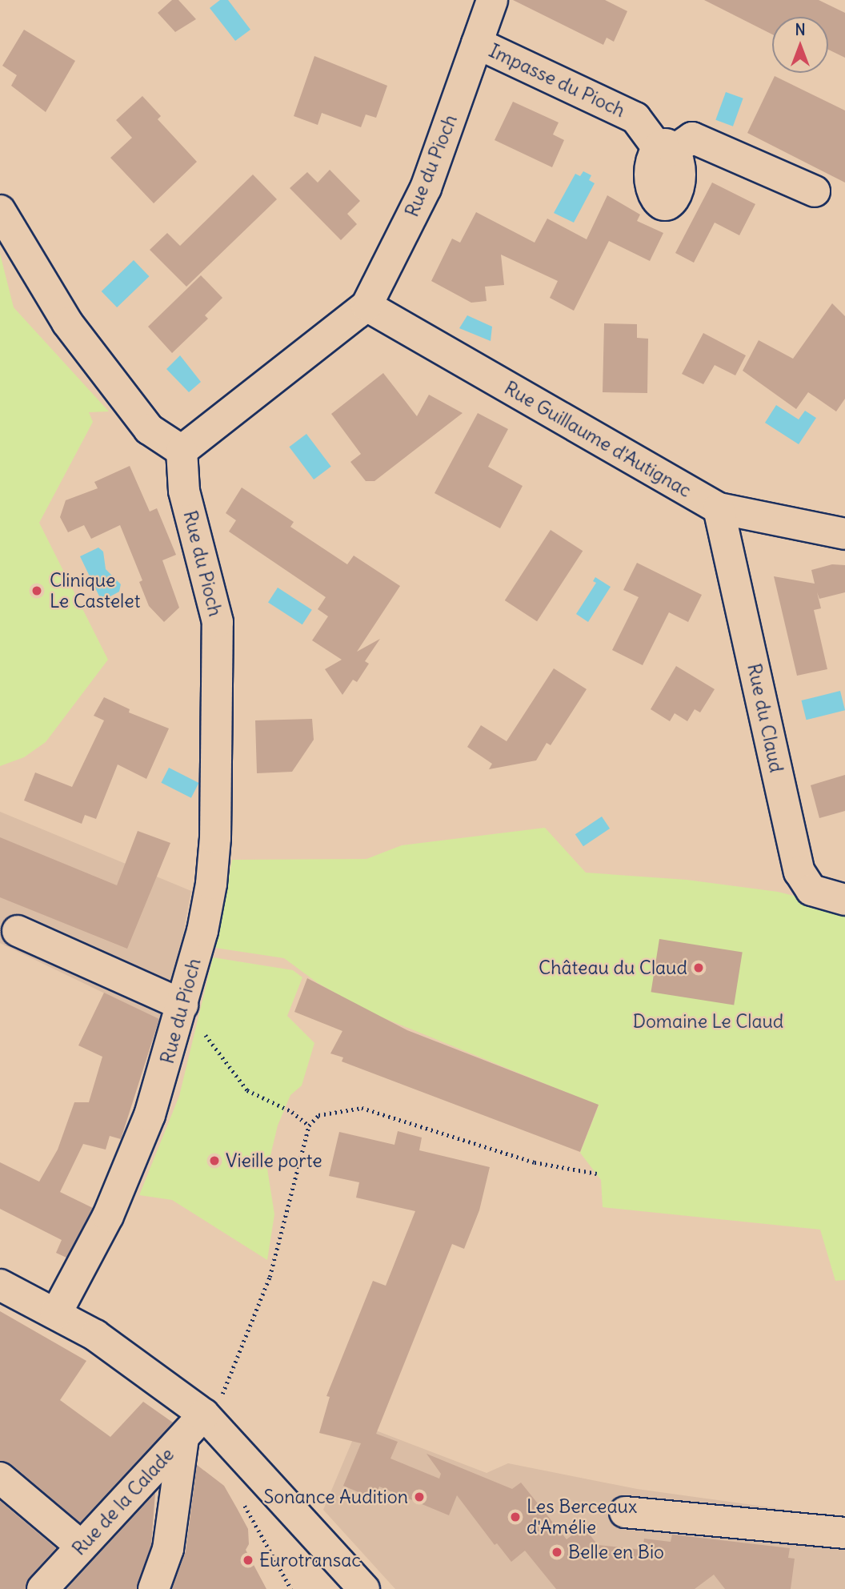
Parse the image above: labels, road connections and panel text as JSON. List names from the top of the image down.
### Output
{
  "streets": {
    "street": [
      "Impasse du Pioch",
      "Rue du Pioch",
      "Rue Guillaume d'Autignac",
      "Rue du Claud",
      "Rue de la Calade"
    ]
  },
  "crossings": [
    ["Impasse du Pioch", "Rue du Pioch"],
    ["Rue du Pioch", "Rue Guillaume d'Autignac"],
    ["Rue Guillaume d'Autignac", "Rue du Claud"]
  ],
  "parks": ["Domaine Le Claud"],
  "places": [
    "Clinique Le Castelet",
    "Château du Claud",
    "Vieille porte",
    "Sonance Audition",
    "Les Berceaux d'Amélie",
    "Belle en Bio",
    "Eurotransac"
  ],
  "north": "top"
}
